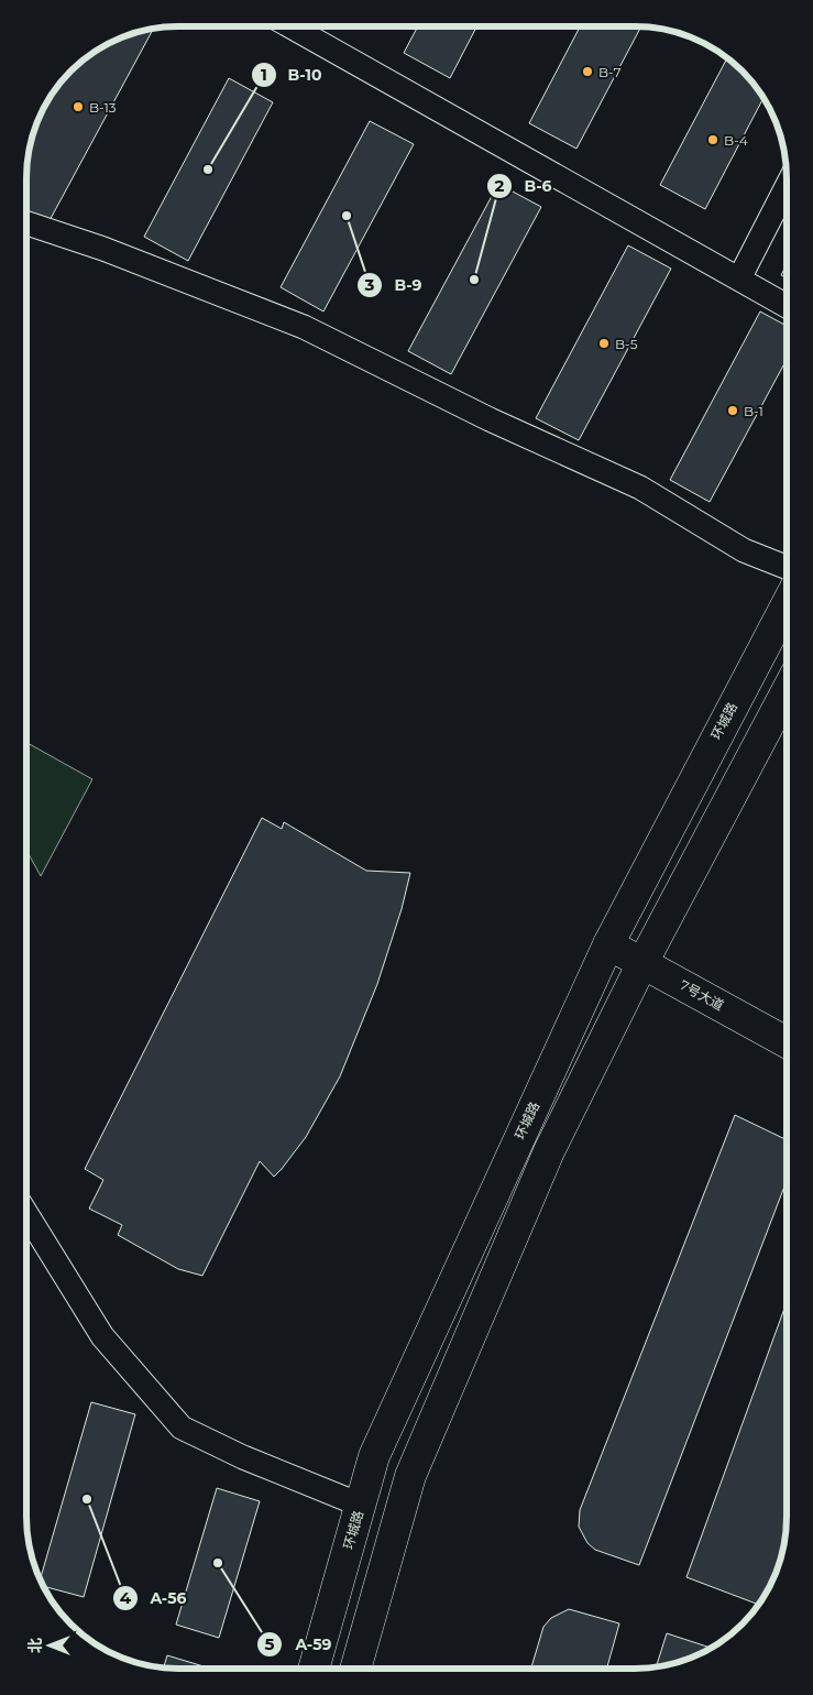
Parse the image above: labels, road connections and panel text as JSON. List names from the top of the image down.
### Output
{
  "streets": {
    "main road": ["环城路", "7号大道"]
  },
  "crossings": [
    ["环城路", "7号大道"]
  ],
  "places": [
    "B-7",
    "B-13",
    "B-4",
    "B-10",
    "B-9",
    "B-6",
    "B-5",
    "B-1",
    "A-56",
    "A-59"
  ],
  "north": "left"
}
